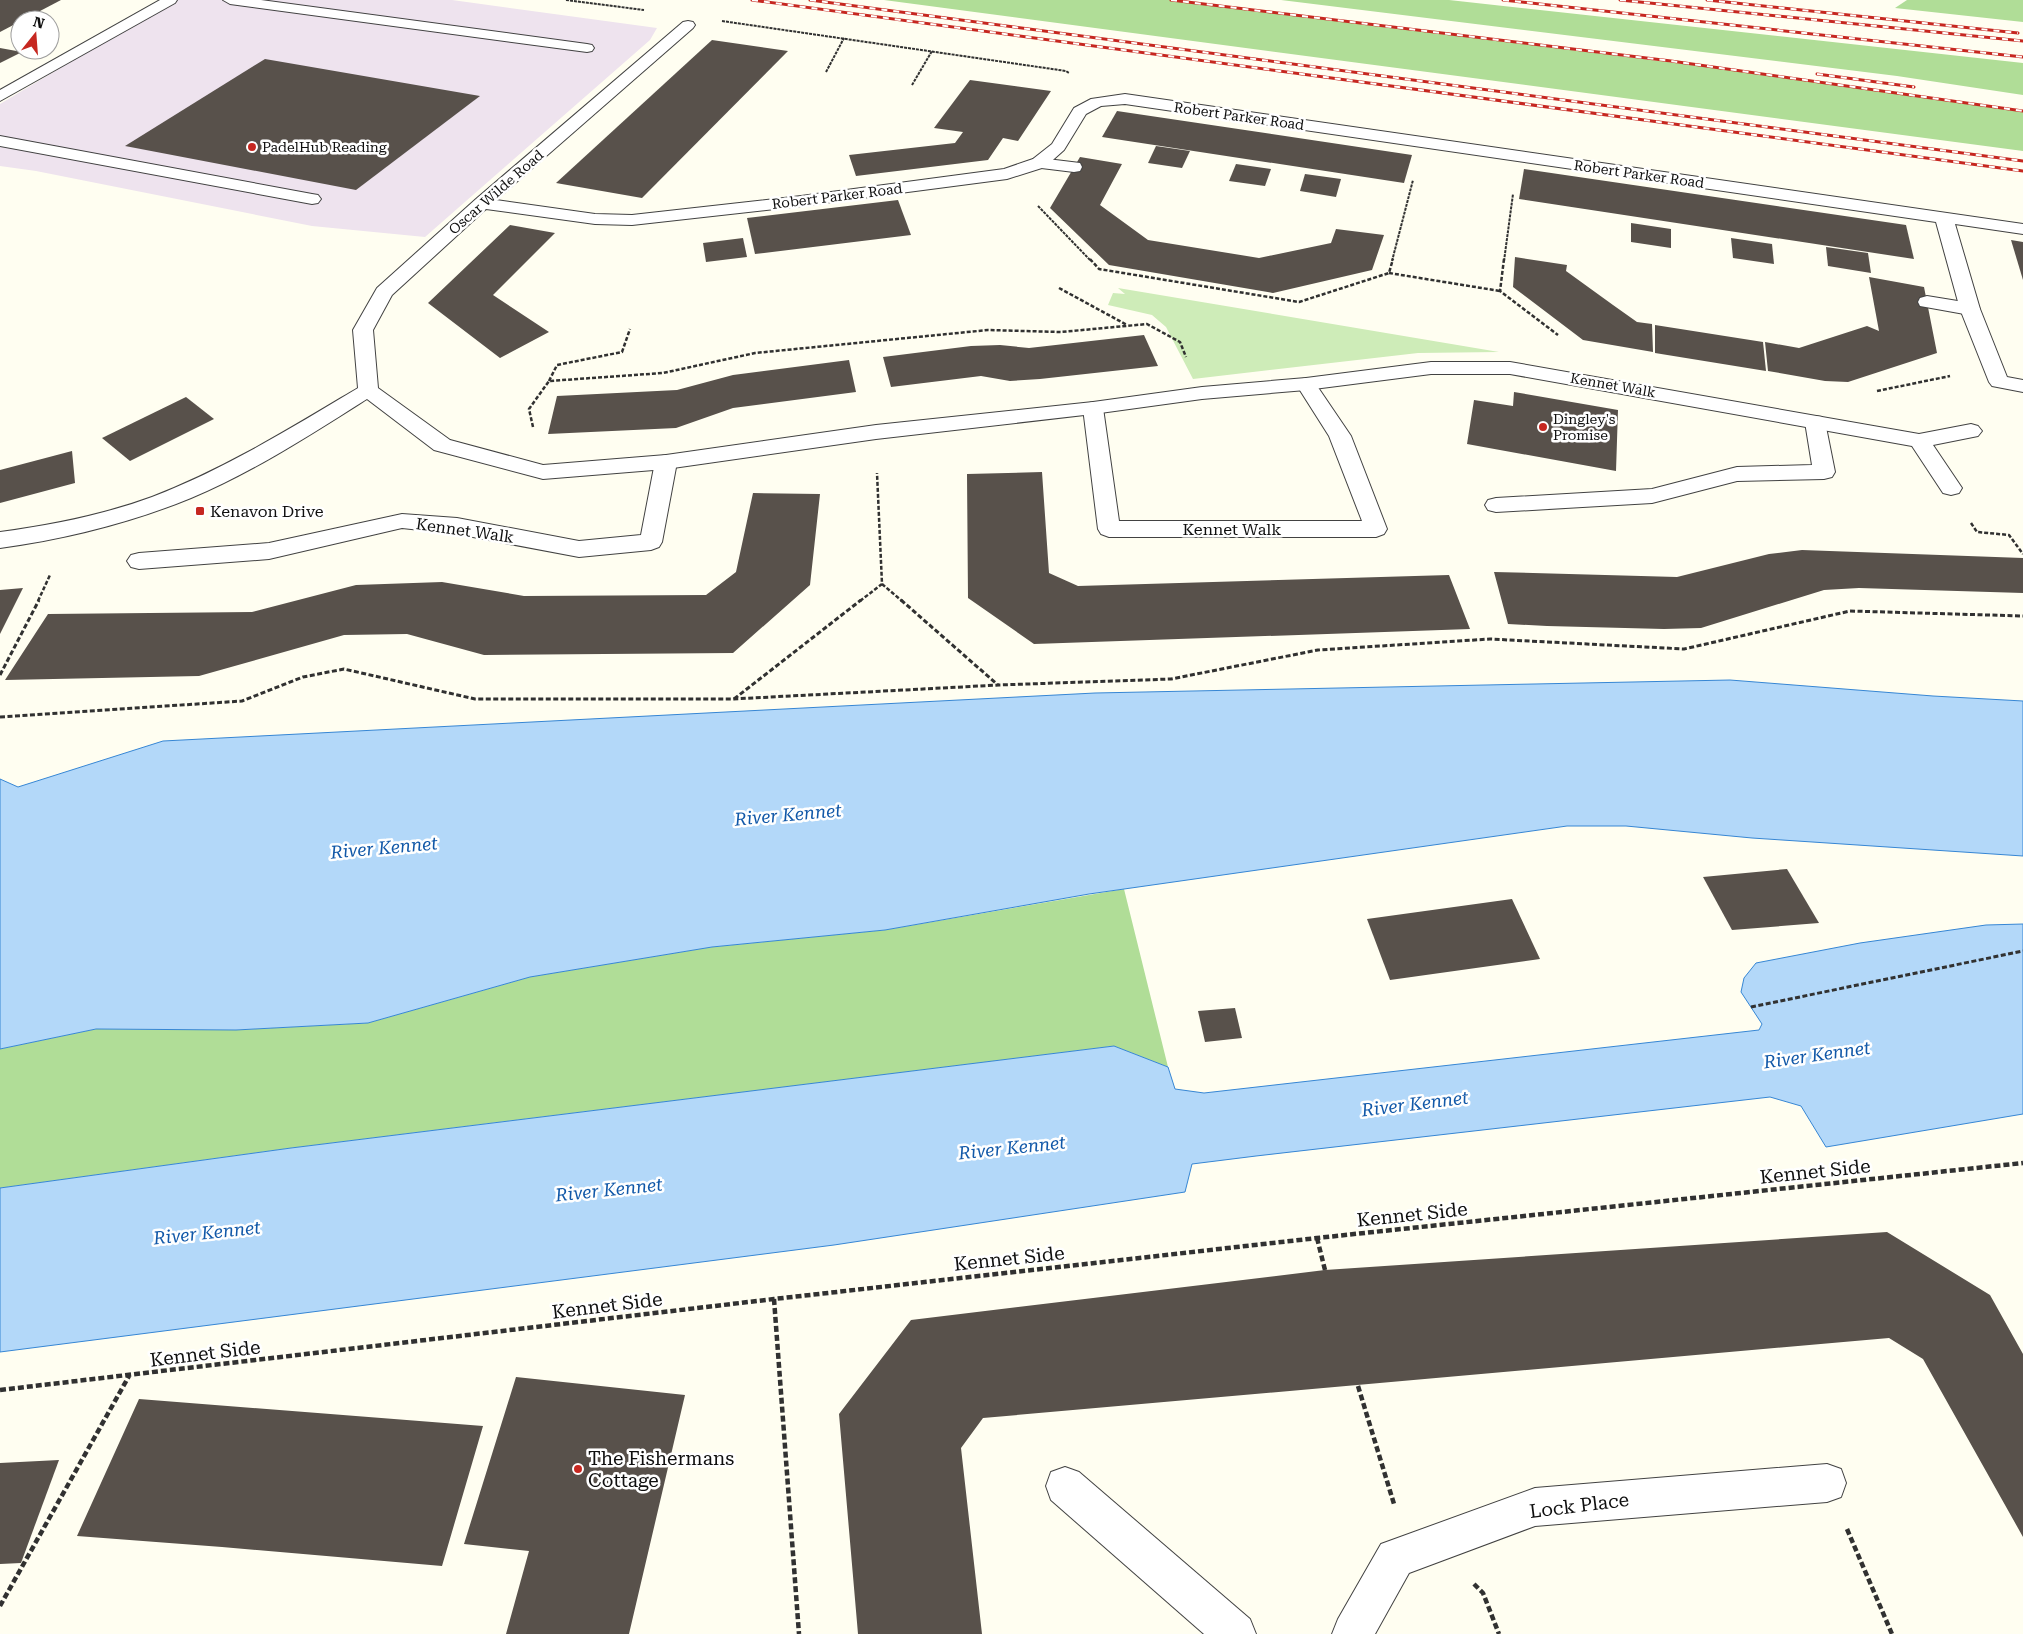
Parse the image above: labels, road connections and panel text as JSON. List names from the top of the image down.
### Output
{
  "streets": {
    "street": [
      "Robert Parker Road",
      "Oscar Wilde Road",
      "Kennet Walk",
      "Lock Place"
    ],
    "path": ["Kennet Side"]
  },
  "crossings": [
    ["Robert Parker Road", "Oscar Wilde Road"],
    ["Oscar Wilde Road", "Kennet Walk"]
  ],
  "water": ["River Kennet"],
  "places": {
    "other": ["PadelHub Reading", "Dingley's Promise", "The Fishermans Cottage"],
    "transit": ["Kenavon Drive"]
  },
  "north": "top"
}
